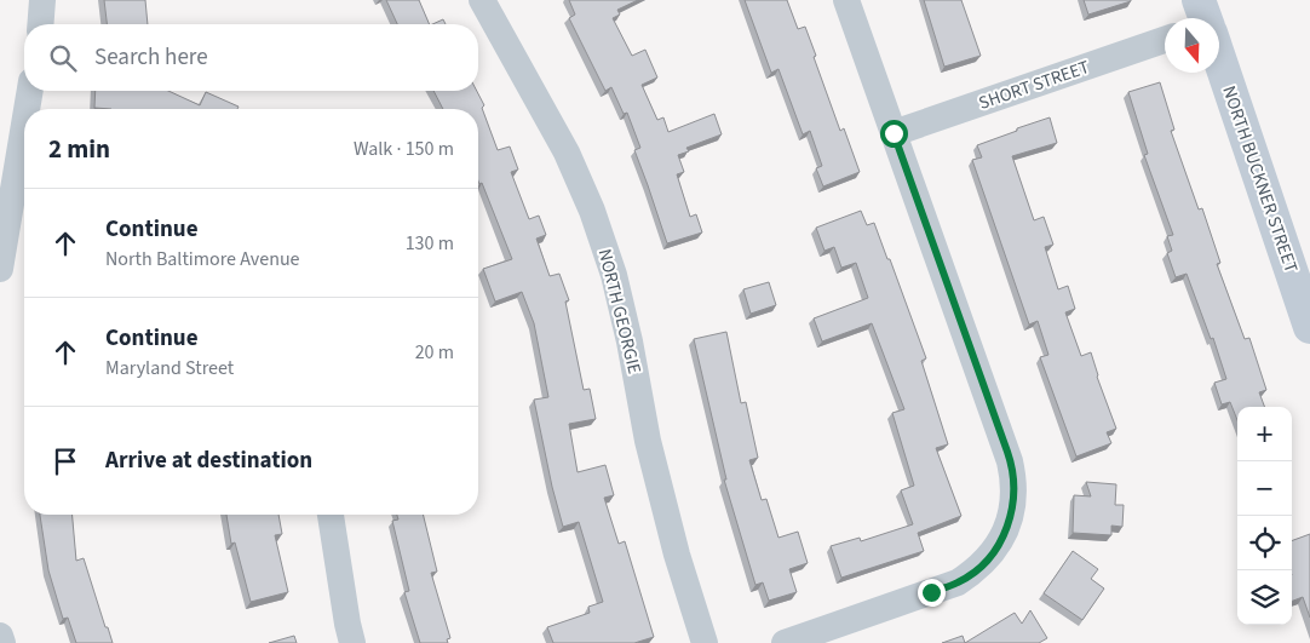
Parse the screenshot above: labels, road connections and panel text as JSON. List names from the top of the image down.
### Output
{
  "streets": {
    "main road": ["NORTH BUCKNER STREET"],
    "street": ["SHORT STREET", "NORTH GEORGIE"]
  },
  "north": "bottom",
  "page": {
    "search": "Search here",
    "heading": ["2 min", "Walk · 150 m"],
    "list": [
      ["Continue", "North Baltimore Avenue", "130 m"],
      ["Continue", "Maryland Street", "20 m"],
      "Arrive at destination"
    ],
    "map_buttons": ["+", "−"]
  }
}
